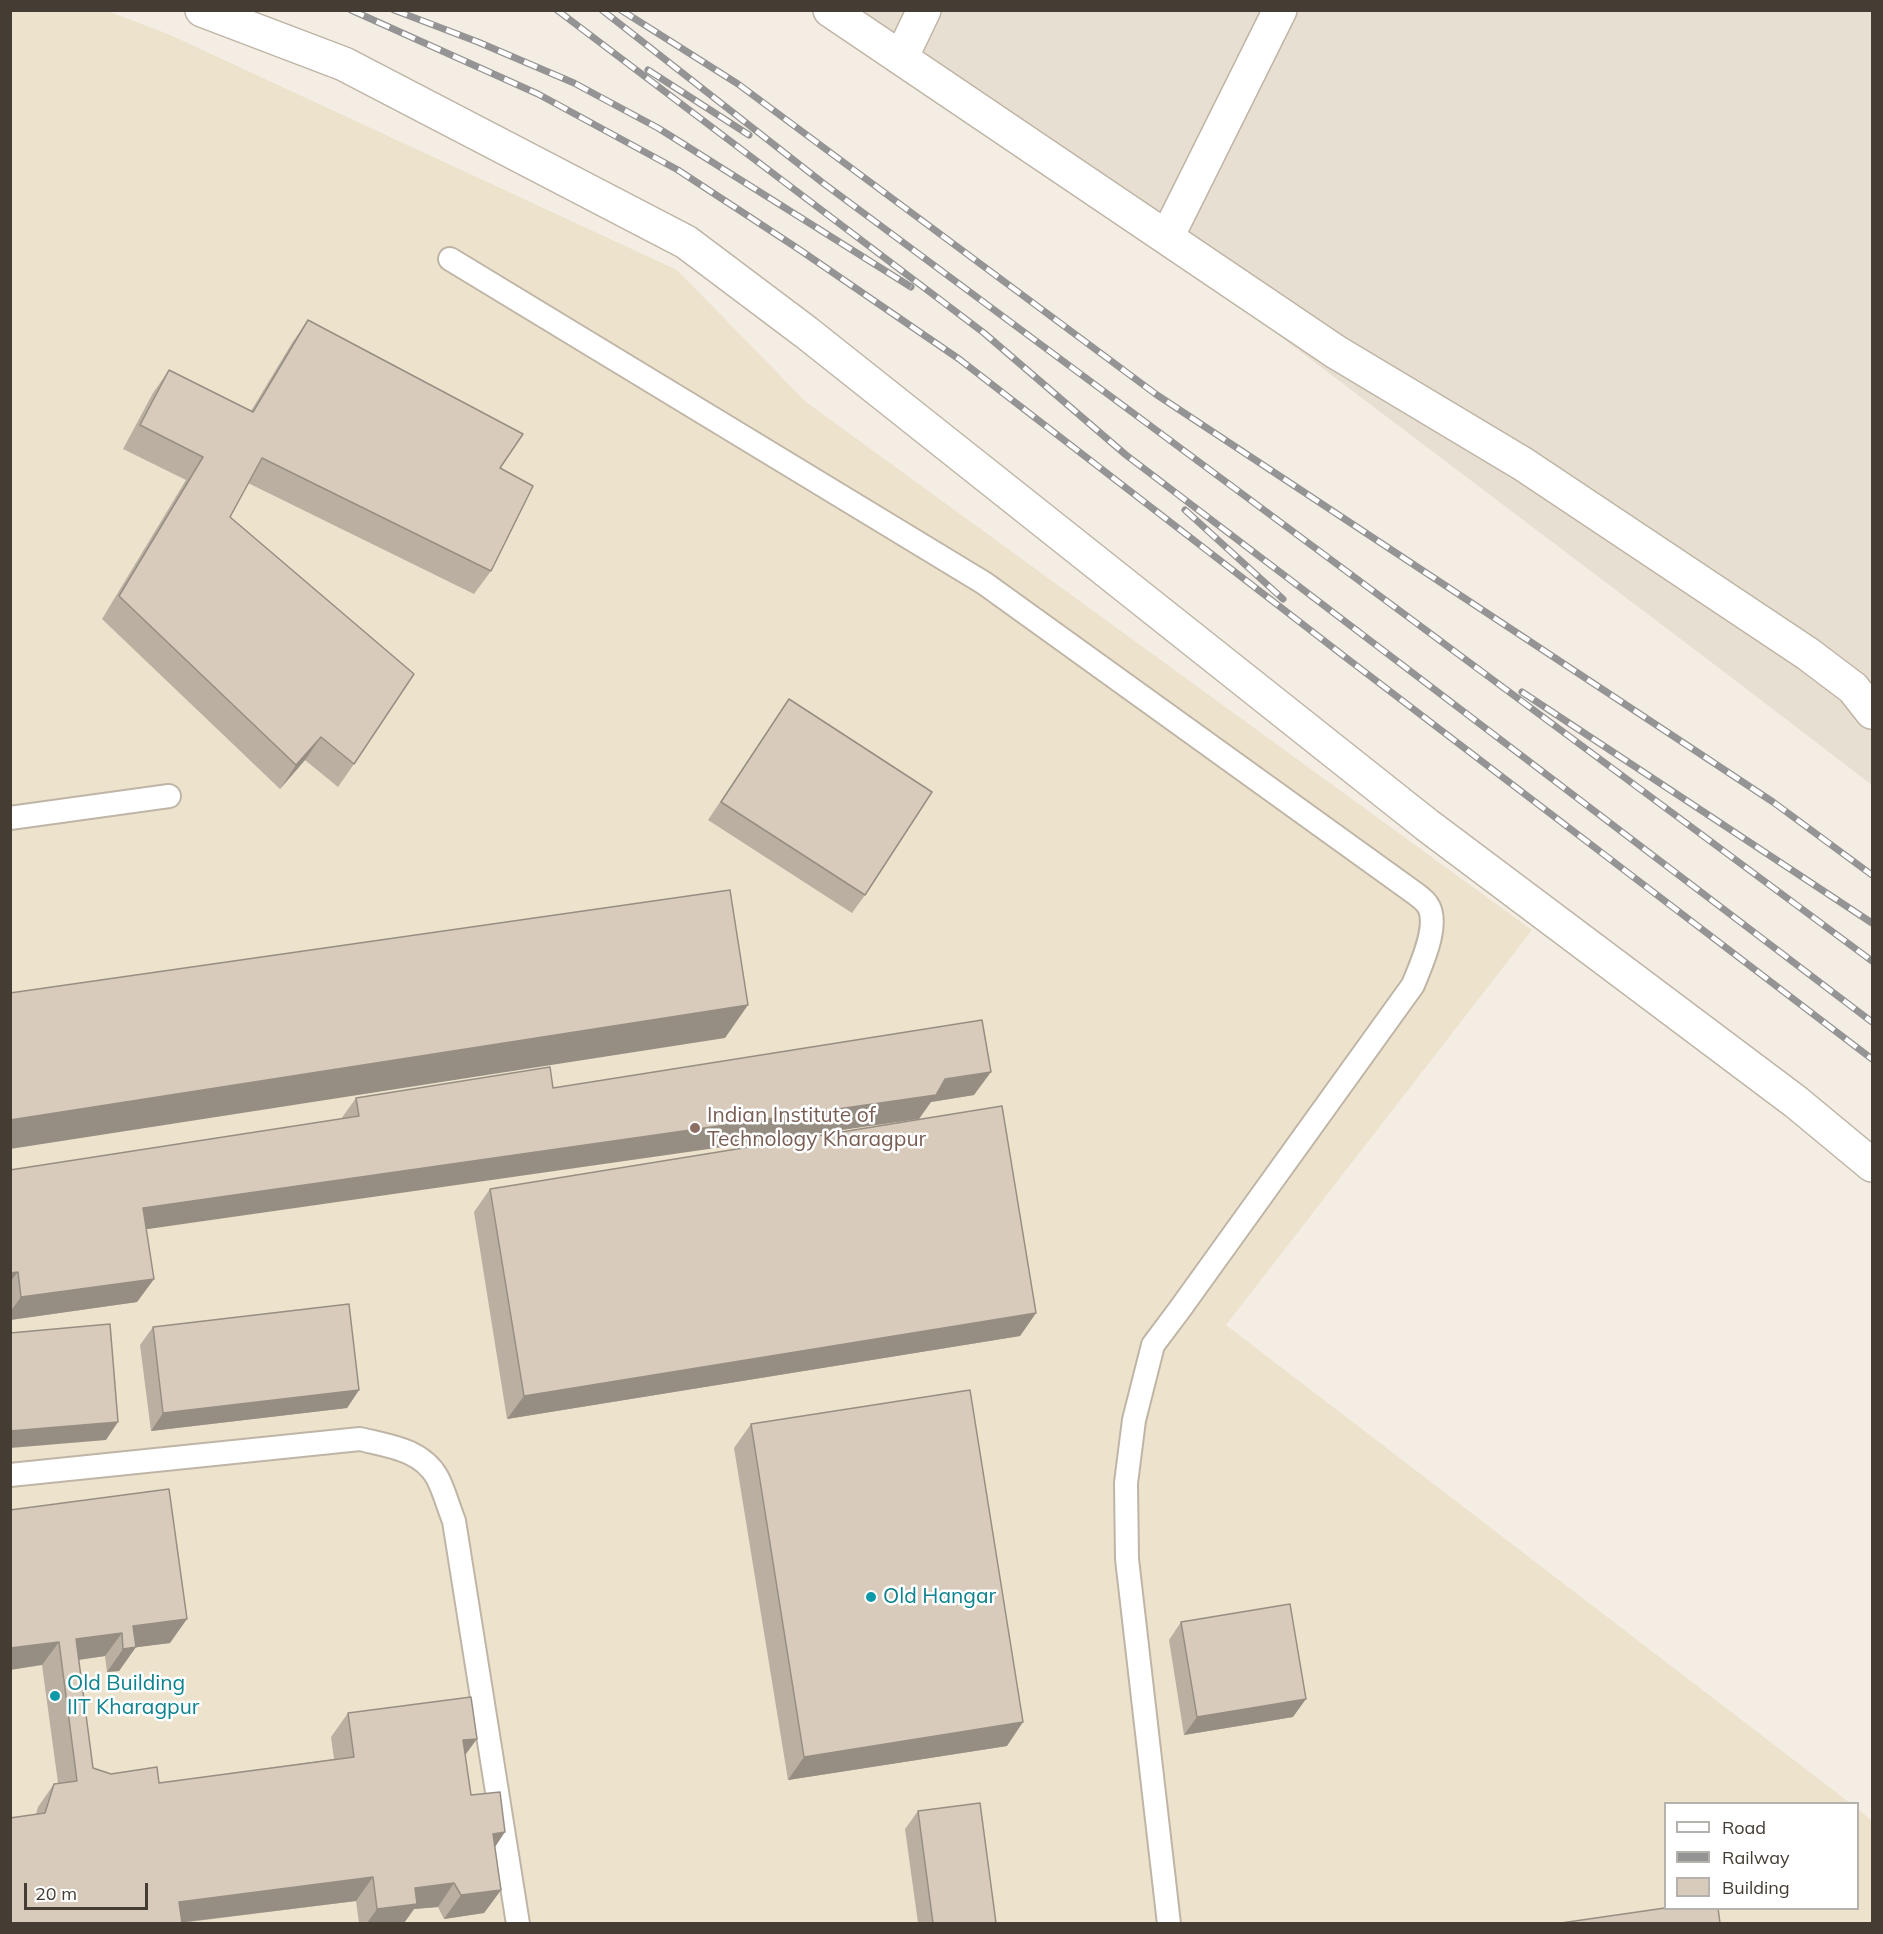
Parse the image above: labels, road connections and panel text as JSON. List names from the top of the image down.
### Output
{
  "places": ["Indian Institute of Technology Kharagpur", "Old Hangar", "Old Building IIT Kharagpur"],
  "legend": ["Road", "Railway", "Building"],
  "scale_bar": "20 m"
}
